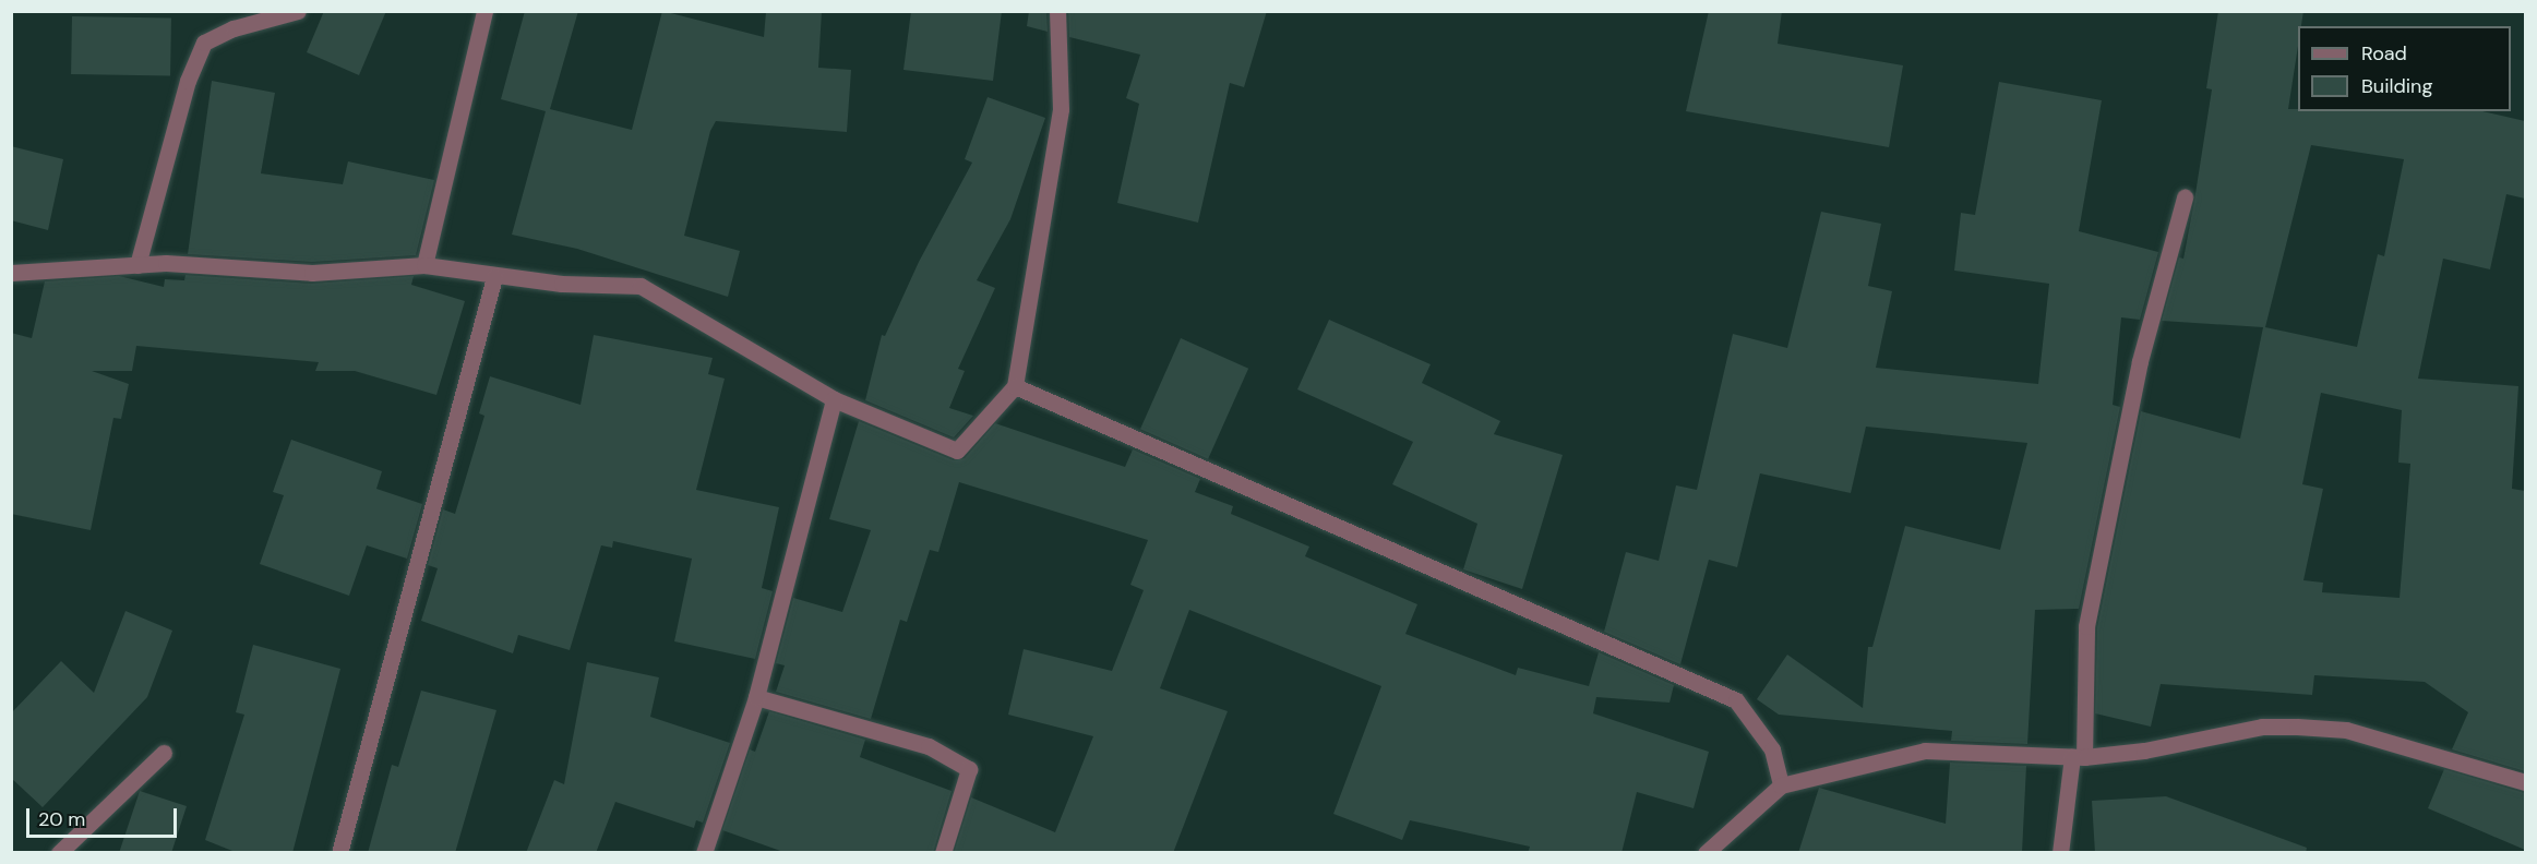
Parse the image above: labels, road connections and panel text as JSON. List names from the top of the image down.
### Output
{
  "legend": ["Road", "Building"],
  "scale_bar": "20 m"
}
